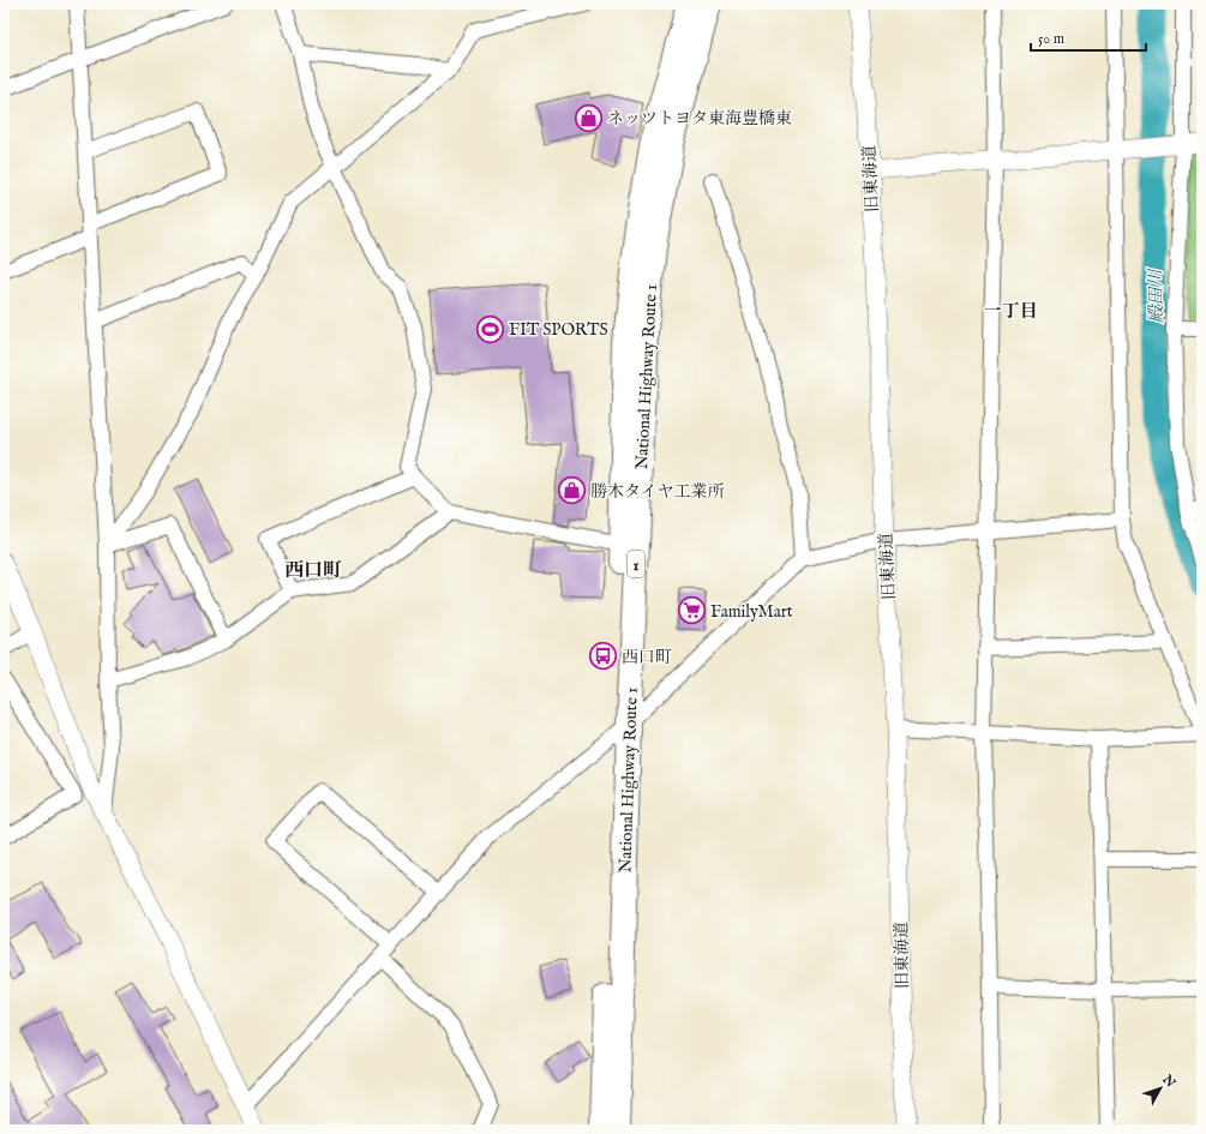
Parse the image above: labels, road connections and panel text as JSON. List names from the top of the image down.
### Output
{
  "streets": {
    "highway": ["National Highway Route 1", "1"],
    "street": ["旧東海道"]
  },
  "districts": ["一丁目", "西口町"],
  "water": ["殿田川"],
  "places": {
    "shop": ["ネッツトヨタ東海豊橋東", "勝木タイヤ工業所"],
    "sports": ["FIT SPORTS"],
    "supermarket": ["FamilyMart"],
    "bus stop": ["西口町"]
  },
  "scale_bar": "50 m",
  "north": "top right"
}
